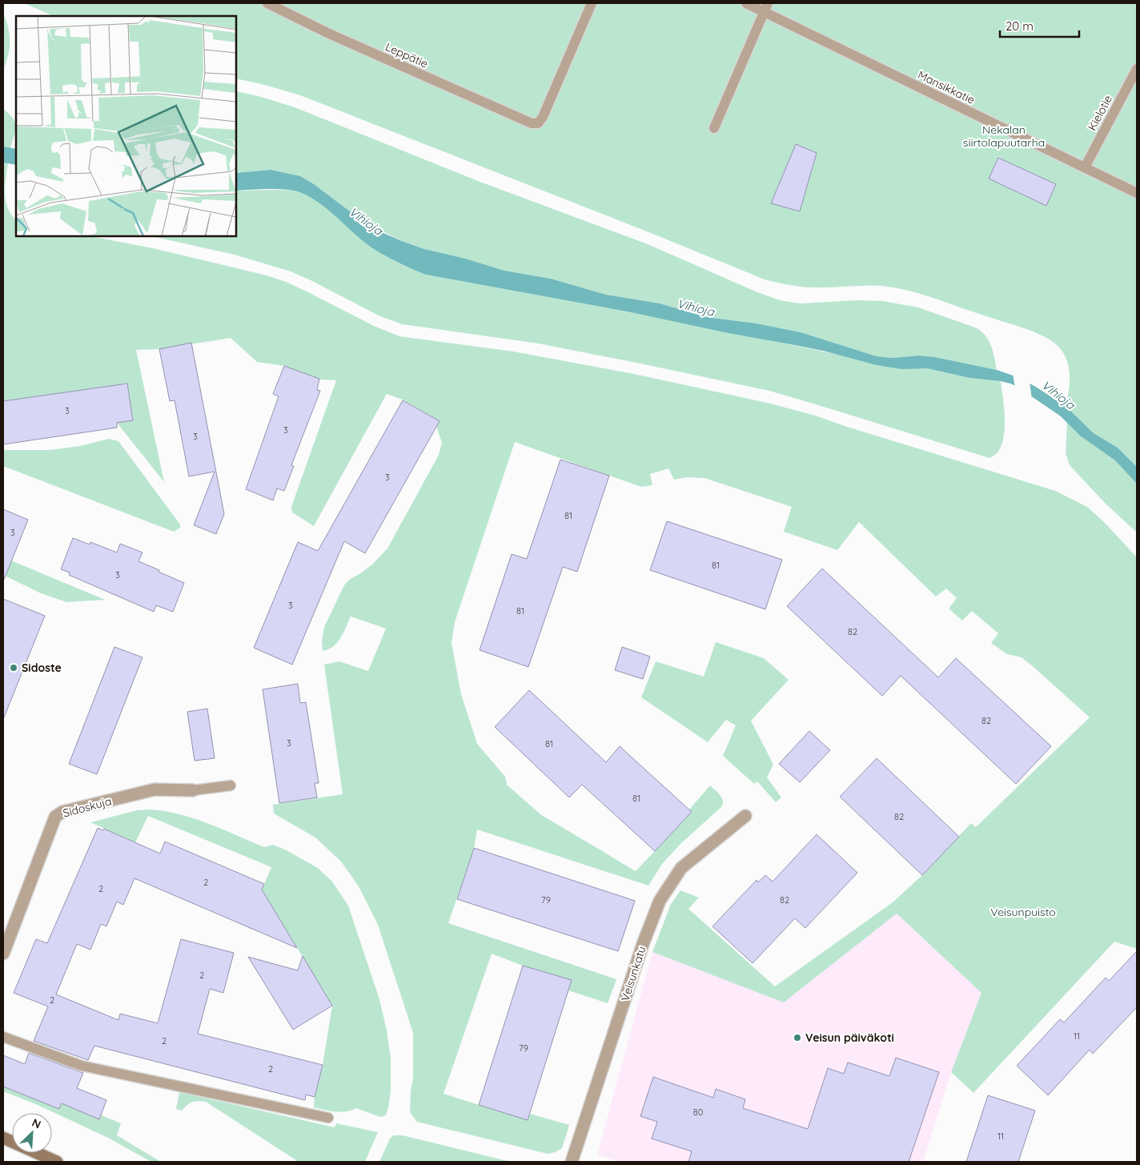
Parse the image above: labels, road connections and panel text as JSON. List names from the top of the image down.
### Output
{
  "streets": {
    "street": ["Sidoskuja", "Veisunkatu"],
    "lane": ["Leppätie", "Mansikkatie", "Kielotie"]
  },
  "crossings": [
    ["Mansikkatie", "Kielotie"]
  ],
  "water": ["Vihioja"],
  "parks": ["Nekalan siirtolapuutarha", "Veisunpuisto"],
  "places": ["Sidoste", "Veisun päiväkoti"],
  "house_numbers": [
    "3",
    "3",
    "3",
    "3",
    "81",
    "3",
    "81",
    "3",
    "3",
    "81",
    "82",
    "82",
    "3",
    "81",
    "81",
    "82",
    "2",
    "2",
    "79",
    "82",
    "2",
    "2",
    "11",
    "2",
    "79",
    "2",
    "80",
    "11"
  ],
  "scale_bar": "20 m",
  "north": "top right"
}
